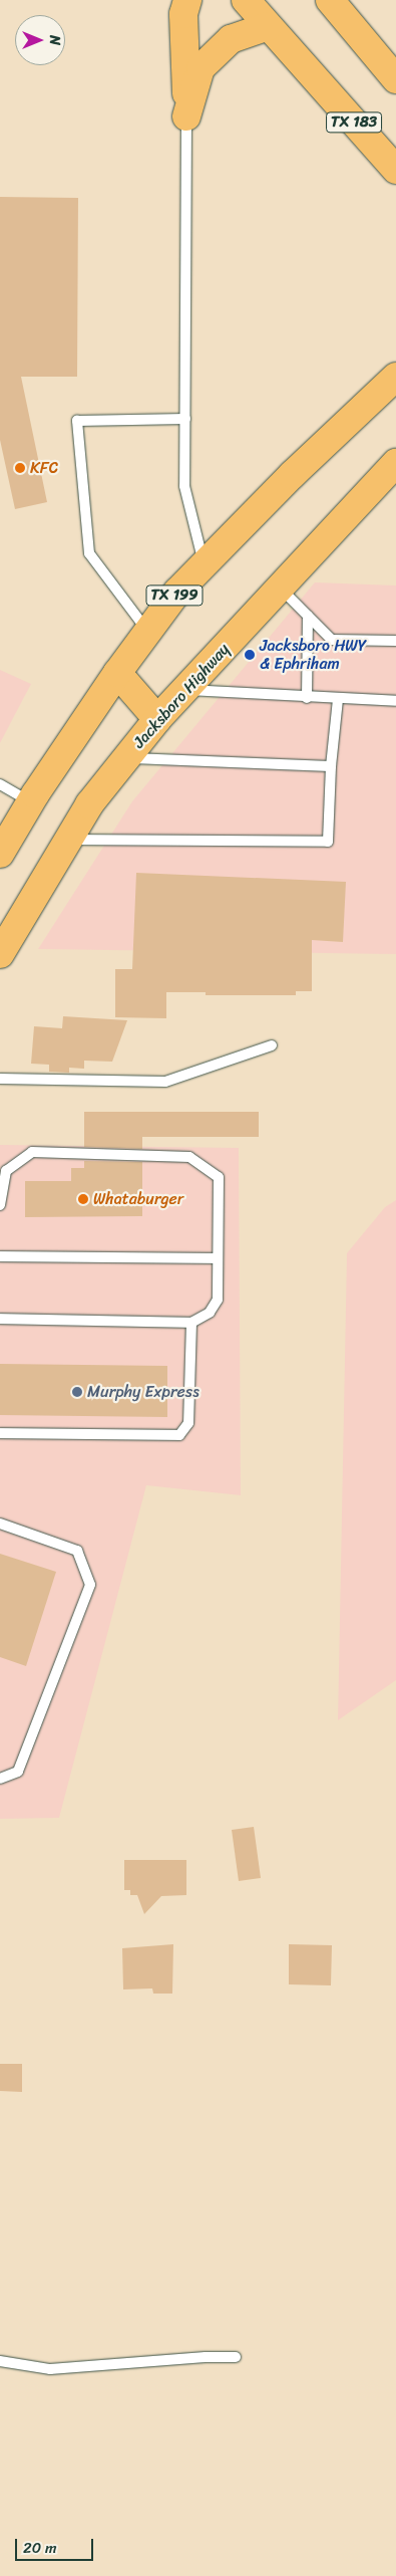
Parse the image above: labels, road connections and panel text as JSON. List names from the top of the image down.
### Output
{
  "streets": {
    "main road": ["TX 183", "TX 199", "Jacksboro Highway"]
  },
  "places": [
    "KFC",
    "Jacksboro HWY & Ephriham",
    "Whataburger",
    "Murphy Express"
  ],
  "scale_bar": "20 m",
  "north": "right"
}
